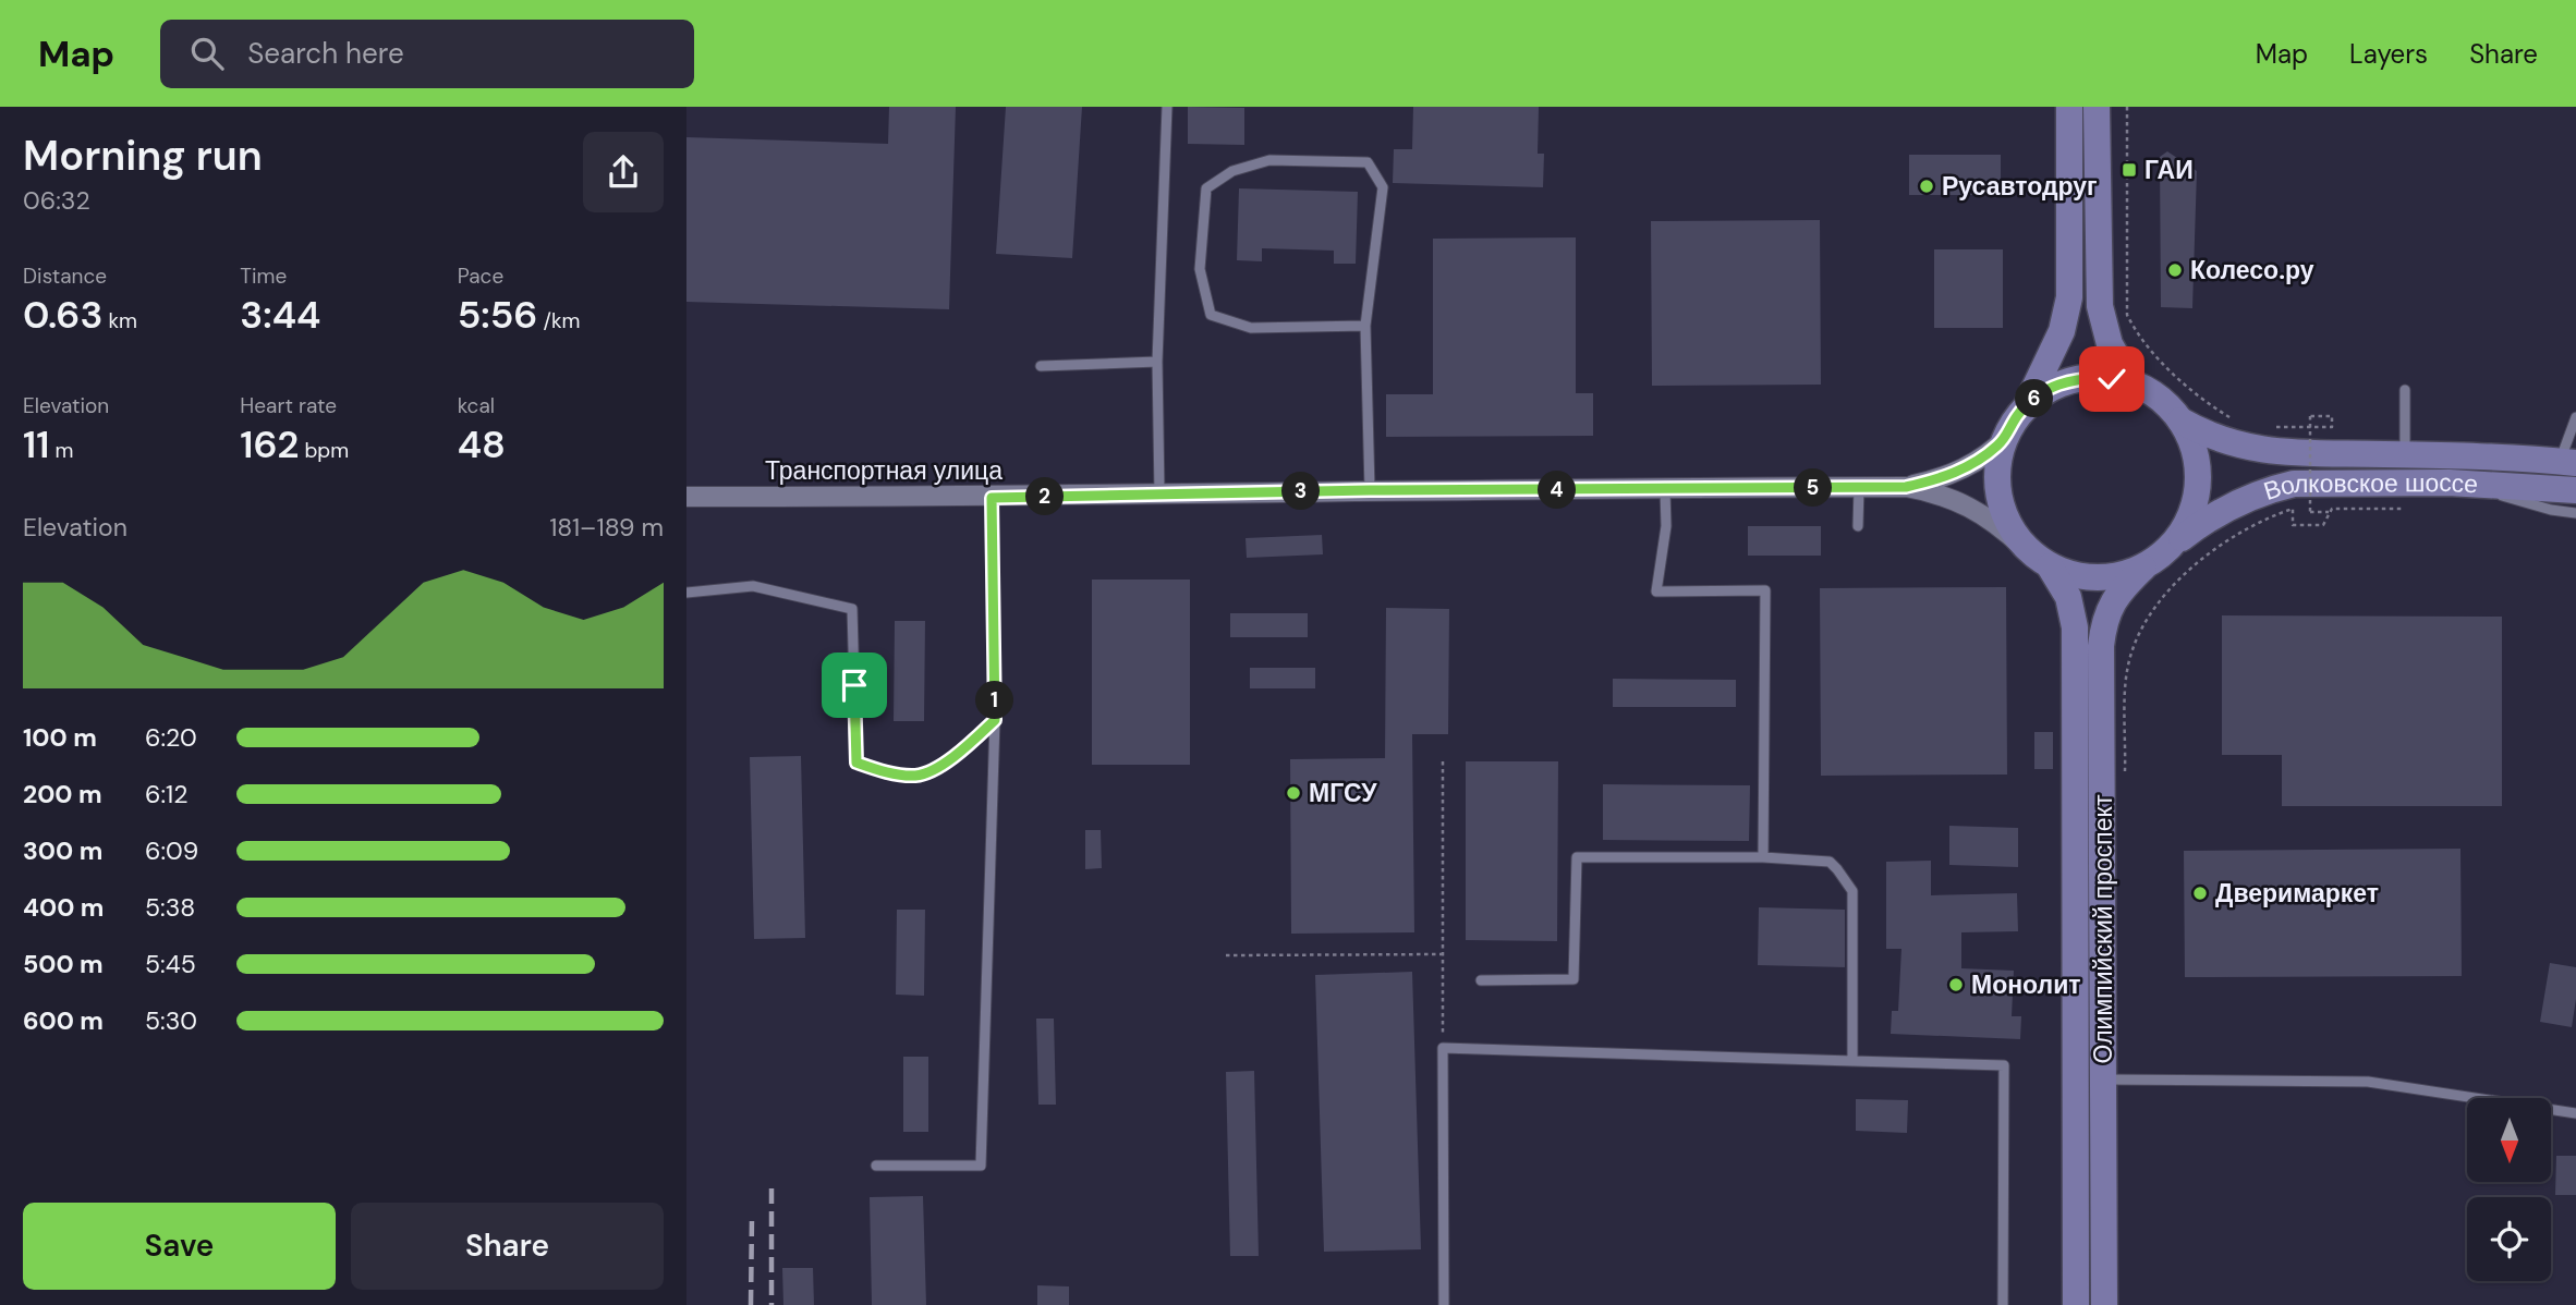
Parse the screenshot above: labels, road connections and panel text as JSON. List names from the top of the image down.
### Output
{
  "streets": {
    "main road": ["Волковское шоссе", "Олимпийский проспект"],
    "street": ["Транспортная улица"]
  },
  "crossings": [
    ["Транспортная улица", "Волковское шоссе"],
    ["Транспортная улица", "Олимпийский проспект"],
    ["Волковское шоссе", "Олимпийский проспект"]
  ],
  "places": {
    "transit": ["ГАИ"],
    "other": [
      "Русавтодруг",
      "Колесо.ру",
      "МГСУ",
      "Дверимаркет",
      "Монолит"
    ]
  },
  "north": "bottom",
  "page": {
    "header": "Map",
    "search": "Search here",
    "nav": ["Map", "Layers", "Share"],
    "heading": ["Morning run", "06:32"],
    "stats": [
      ["Distance", "0.63 km"],
      ["Time", "3:44"],
      ["Pace", "5:56 /km"],
      ["Elevation", "11 m"],
      ["Heart rate", "162 bpm"],
      ["kcal", "48"]
    ],
    "pins": [
      "6",
      "5",
      "4",
      "3",
      "2",
      "1"
    ],
    "chart": ["Elevation", "181–189 m"],
    "list": [
      {
        "name": "100 m",
        "note": "6:20"
      },
      {
        "name": "200 m",
        "note": "6:12"
      },
      {
        "name": "300 m",
        "note": "6:09"
      },
      {
        "name": "400 m",
        "note": "5:38"
      },
      {
        "name": "500 m",
        "note": "5:45"
      },
      {
        "name": "600 m",
        "note": "5:30"
      }
    ],
    "buttons": ["Save", "Share"]
  }
}
